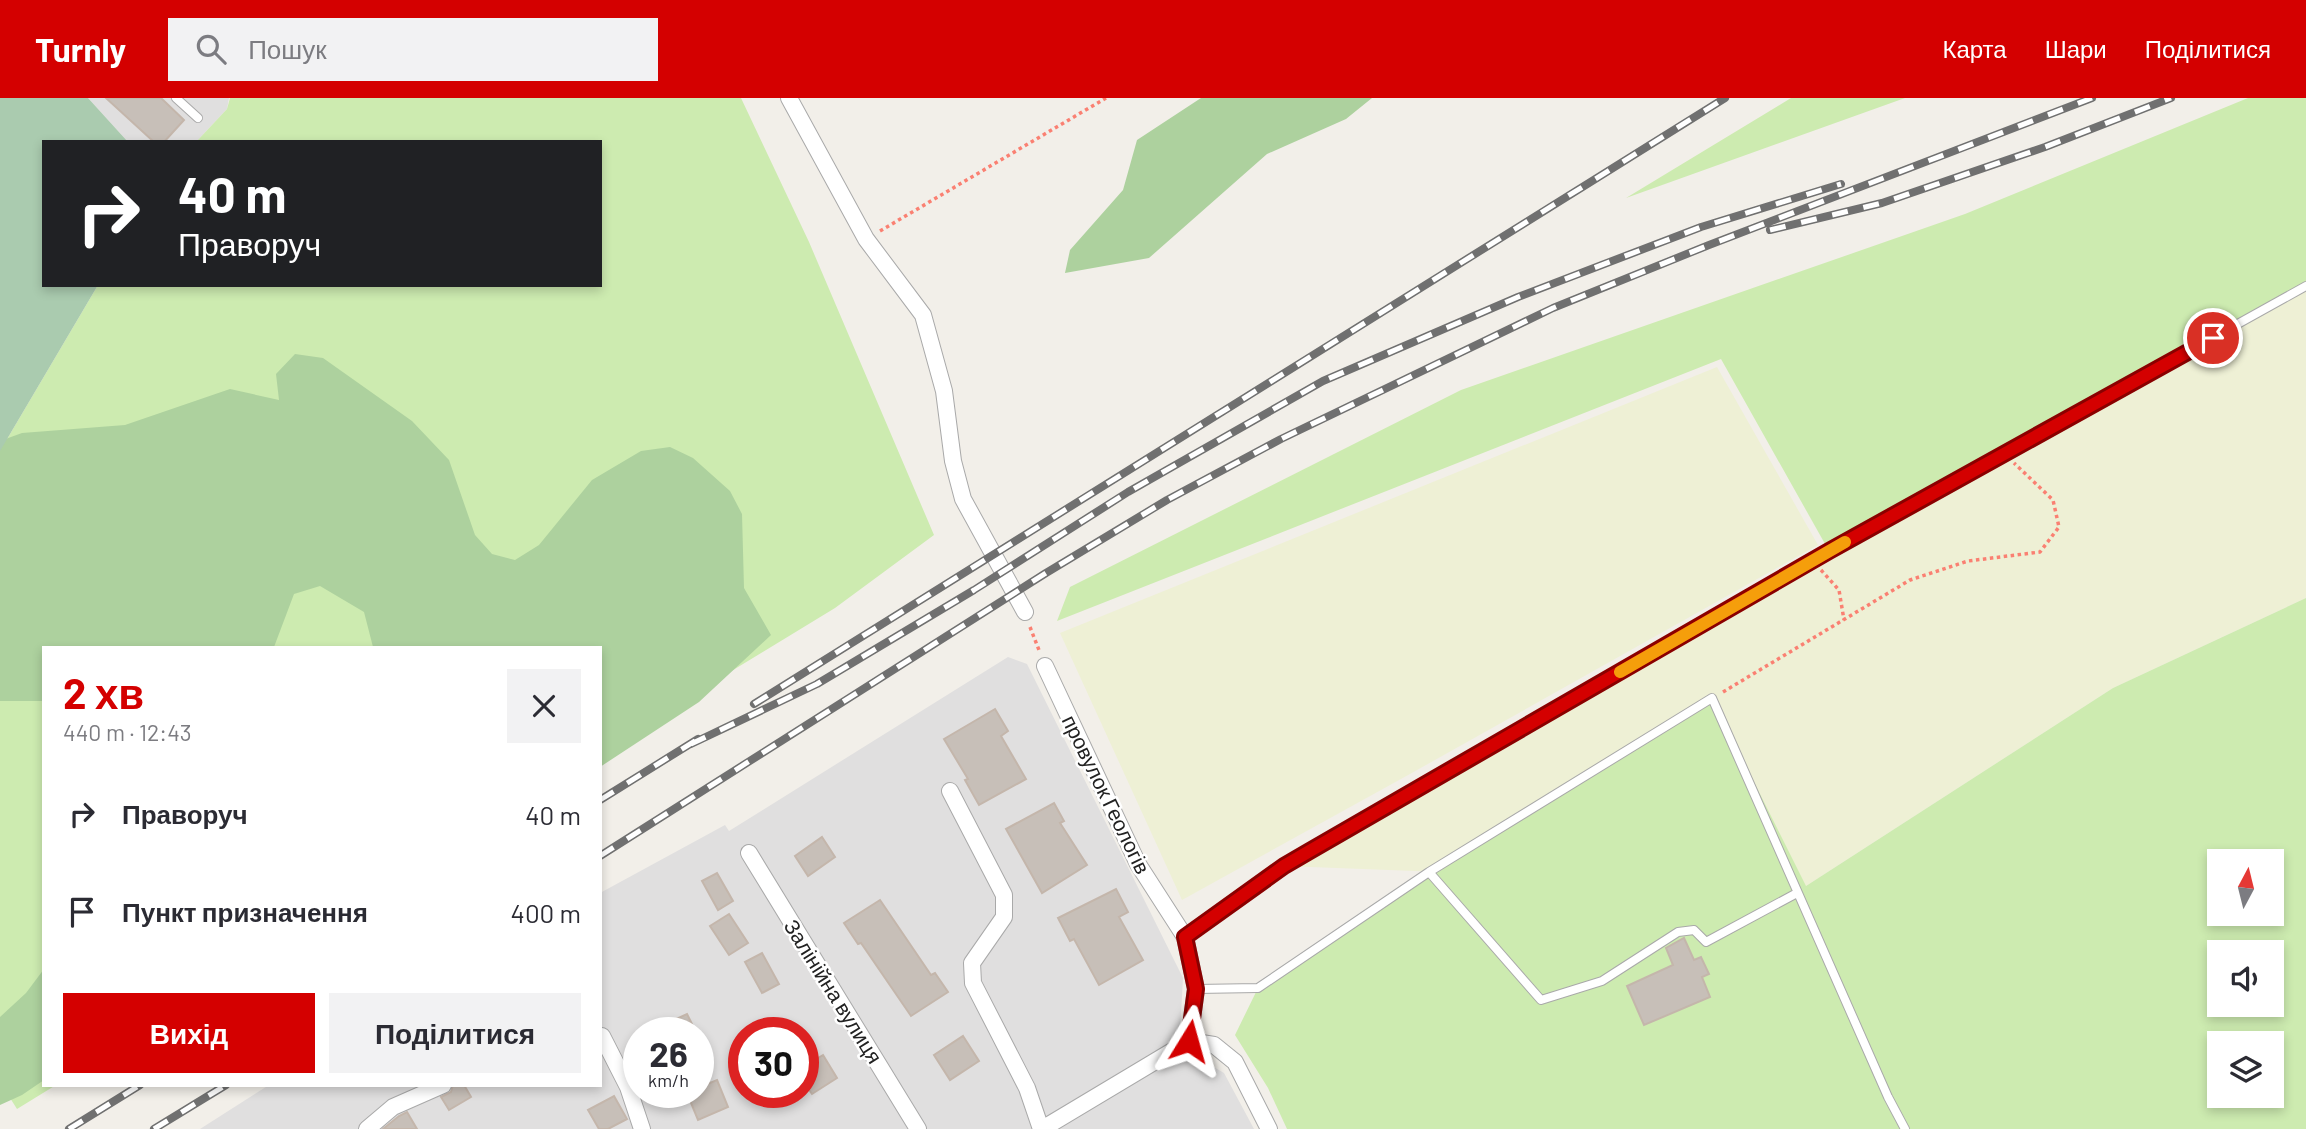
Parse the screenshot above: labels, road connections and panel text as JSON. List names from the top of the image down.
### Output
{
  "streets": {
    "street": ["провулок Геологів", "Залінійна вулиця"]
  },
  "north": "top",
  "page": {
    "header": "Turnly",
    "search": "Пошук",
    "nav": ["Карта", "Шари", "Поділитися"],
    "turn": ["40 m", "Праворуч"],
    "heading": ["2 хв", "440 m · 12:43"],
    "list": [
      {
        "name": "Праворуч",
        "value": "40 m"
      },
      {
        "name": "Пункт призначення",
        "value": "400 m"
      }
    ],
    "buttons": ["Вихід", "Поділитися"],
    "speed": "26 km/h",
    "limit": "30"
  }
}
